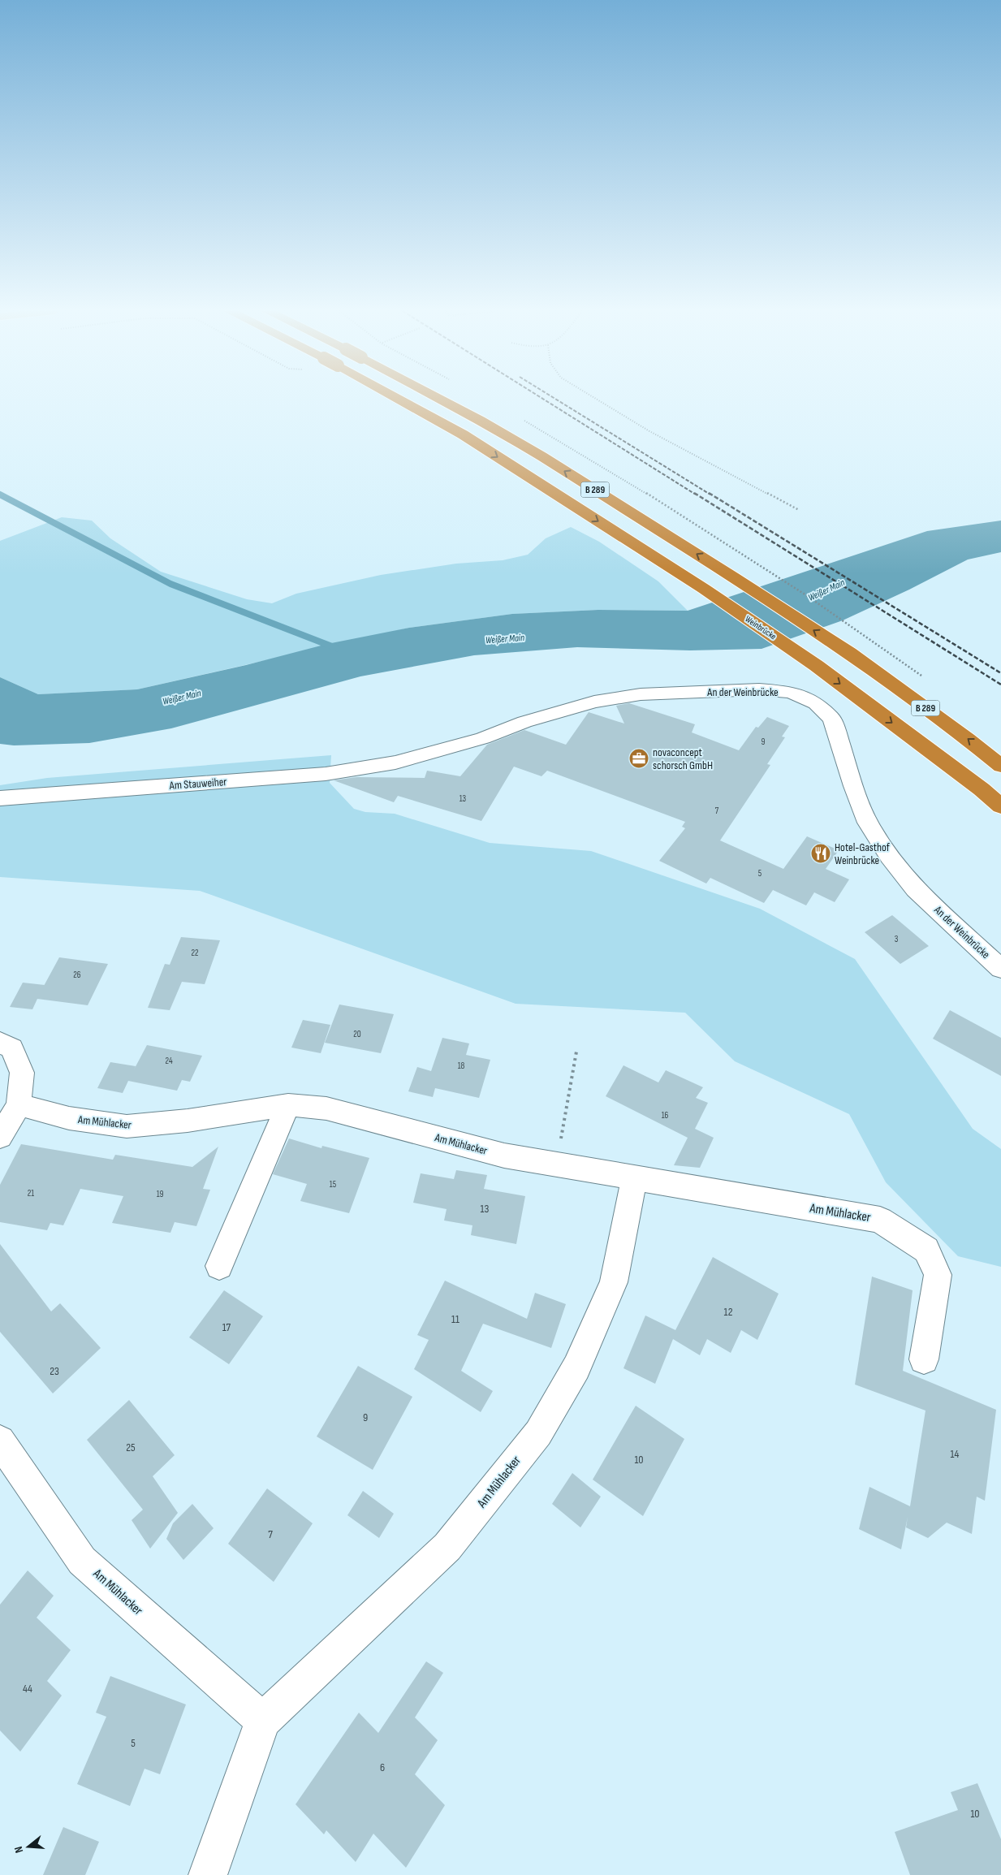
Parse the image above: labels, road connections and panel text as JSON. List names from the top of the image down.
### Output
{
  "streets": {
    "highway": ["B 289", "Weinbrücke"],
    "street": ["An der Weinbrücke", "Am Stauweiher", "Am Mühlacker"]
  },
  "crossings": [
    ["An der Weinbrücke", "Am Stauweiher"]
  ],
  "water": ["Weißer Main"],
  "places": {
    "office": ["novaconcept schorsch GmbH"],
    "restaurant": ["Hotel-Gasthof Weinbrücke"]
  },
  "house_numbers": [
    "9",
    "13",
    "7",
    "5",
    "3",
    "22",
    "26",
    "20",
    "24",
    "18",
    "16",
    "15",
    "21",
    "19",
    "13",
    "12",
    "11",
    "17",
    "23",
    "9",
    "25",
    "14",
    "10",
    "7",
    "44",
    "5",
    "6",
    "10"
  ],
  "north": "left"
}
